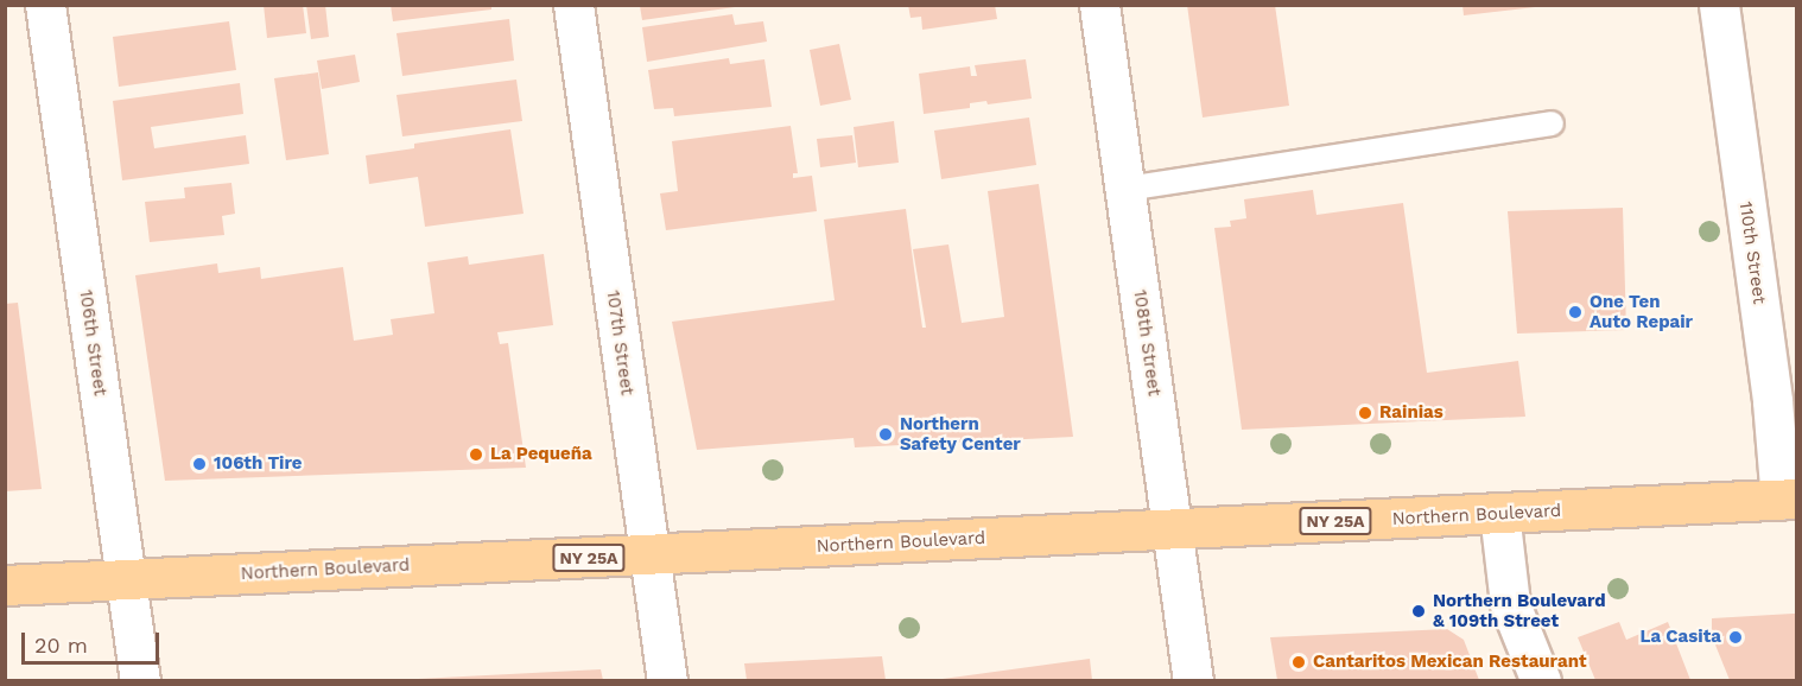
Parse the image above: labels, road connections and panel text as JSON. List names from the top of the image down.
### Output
{
  "streets": {
    "main road": ["Northern Boulevard", "NY 25A"],
    "street": [
      "110th Street",
      "106th Street",
      "107th Street",
      "108th Street"
    ]
  },
  "crossings": [
    ["110th Street", "Northern Boulevard"],
    ["106th Street", "Northern Boulevard"],
    ["107th Street", "Northern Boulevard"],
    ["108th Street", "Northern Boulevard"]
  ],
  "places": [
    "One Ten Auto Repair",
    "Rainias",
    "Northern Safety Center",
    "La Pequeña",
    "106th Tire",
    "Northern Boulevard & 109th Street",
    "La Casita",
    "Cantaritos Mexican Restaurant"
  ],
  "scale_bar": "20 m"
}
